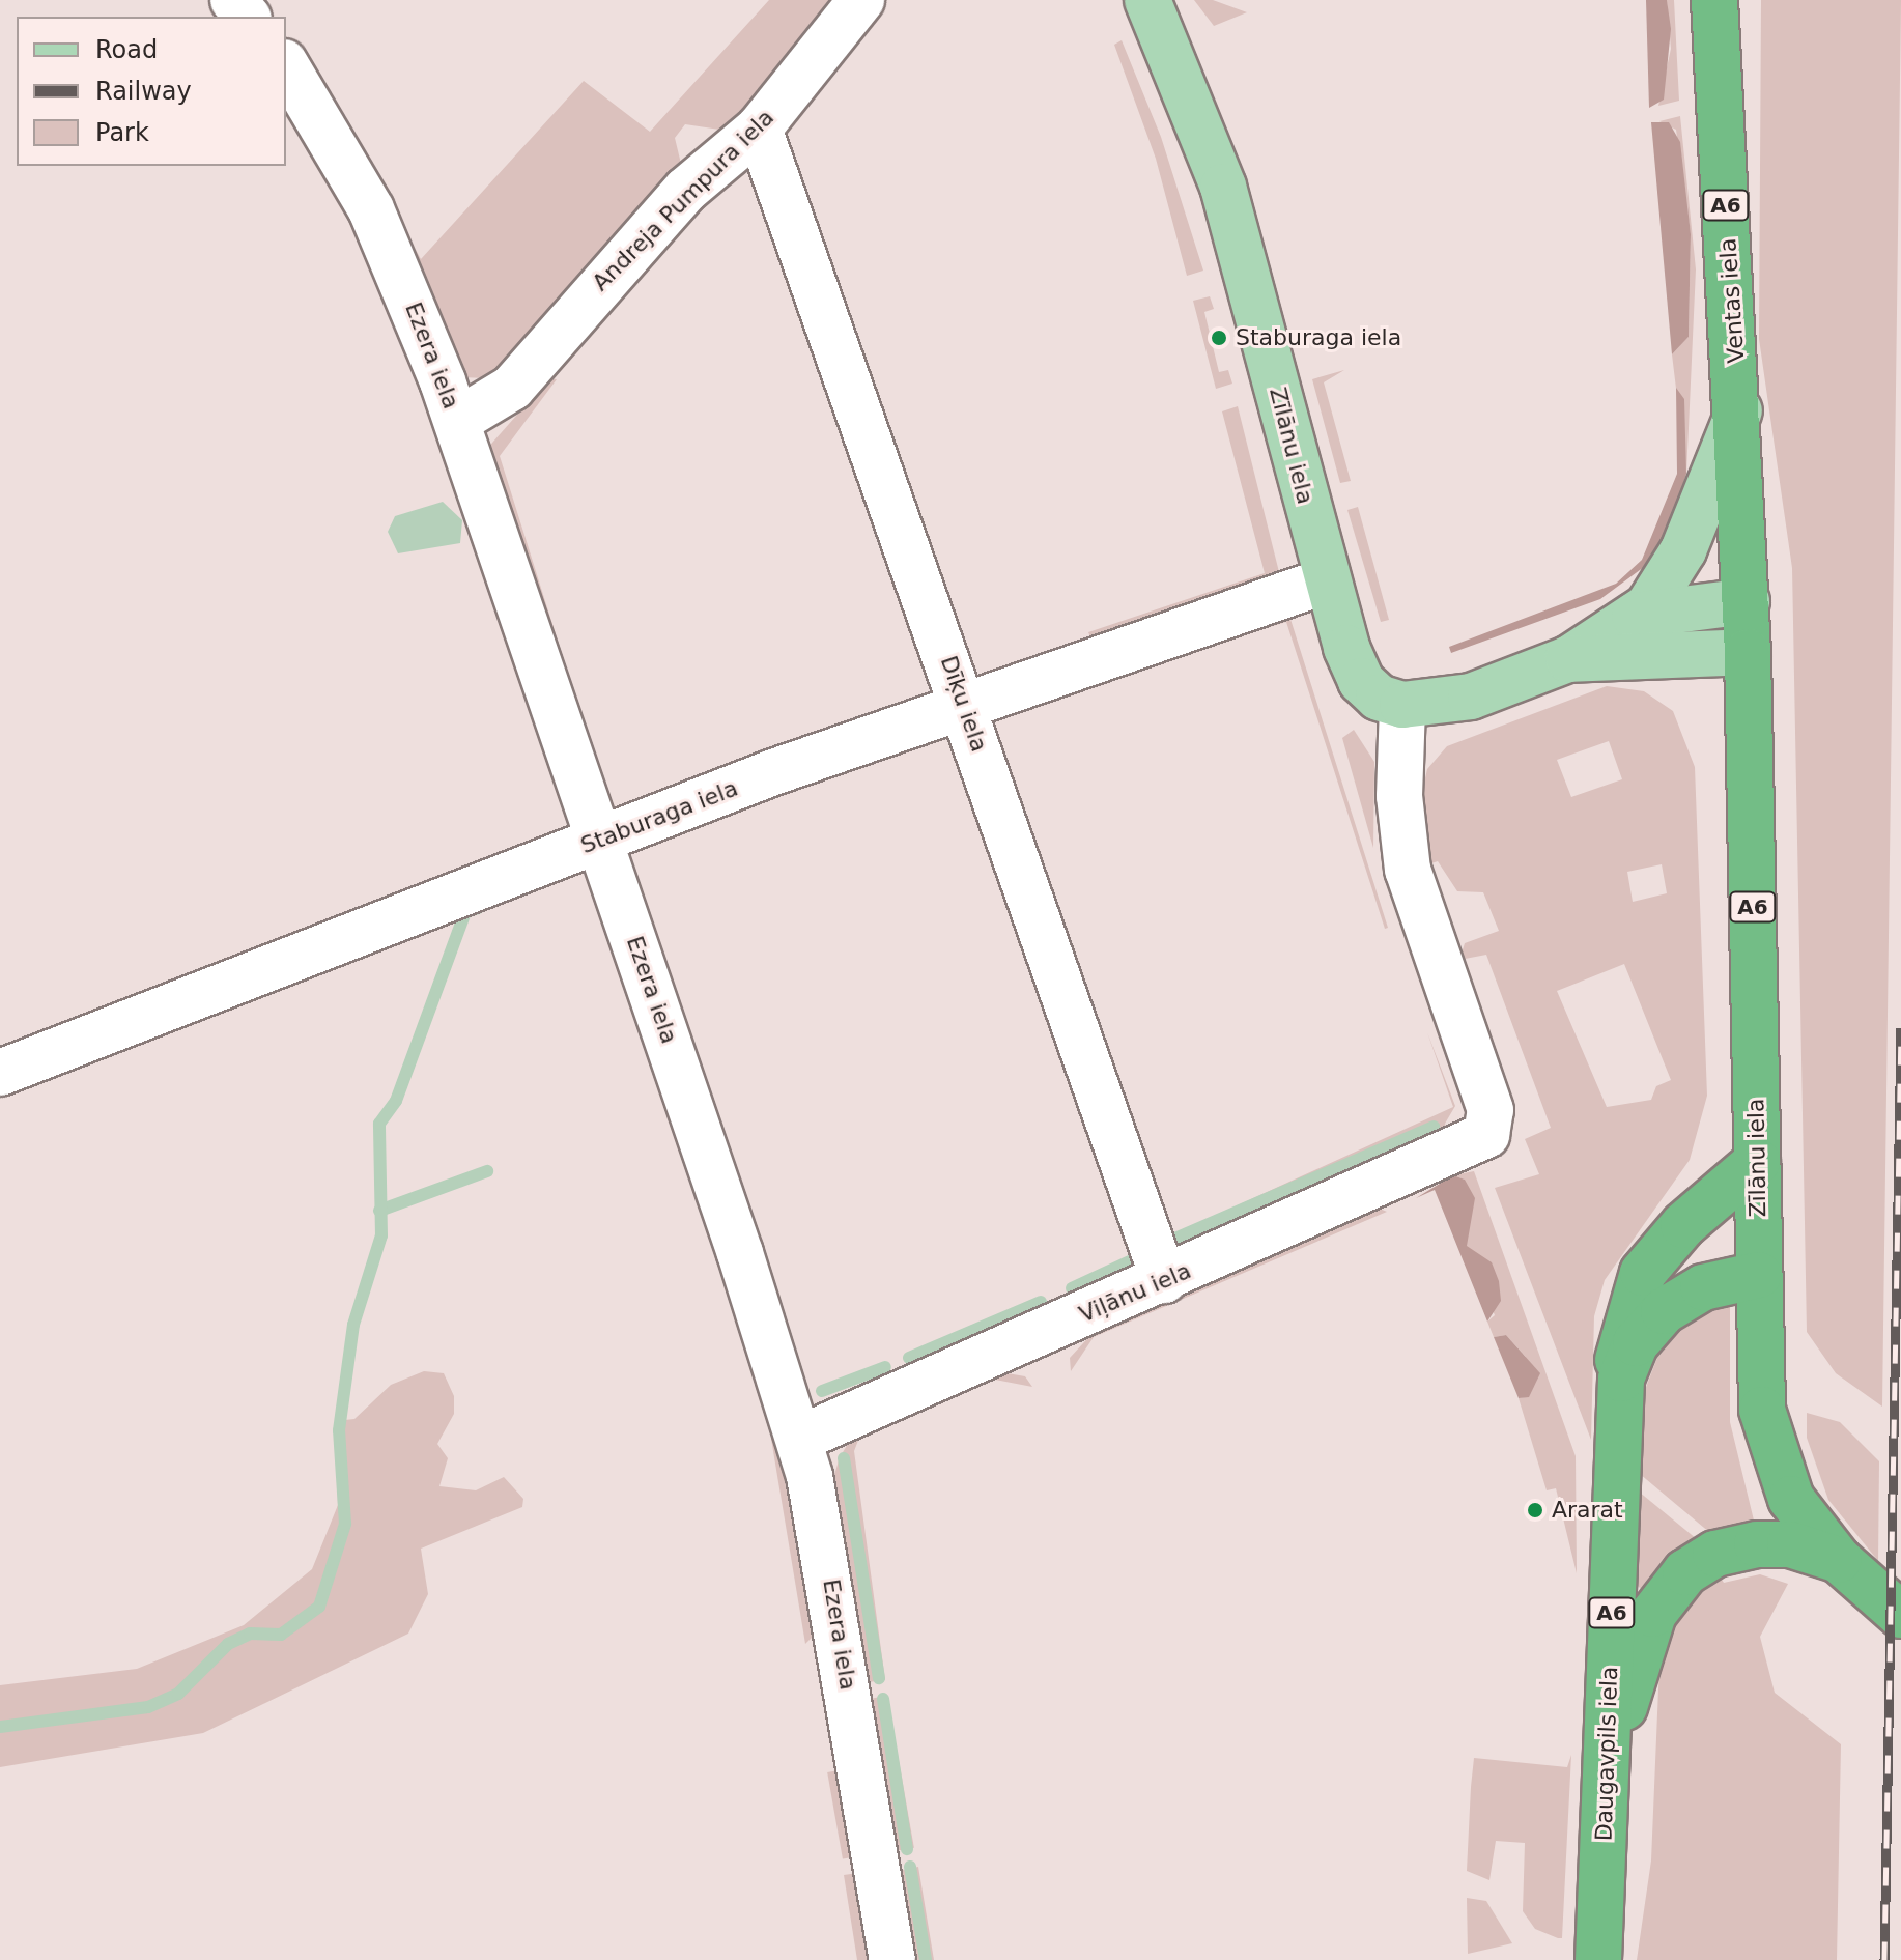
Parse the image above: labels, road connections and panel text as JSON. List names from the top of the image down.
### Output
{
  "streets": {
    "highway": [
      "A6",
      "Ventas iela",
      "Zīlānu iela",
      "Daugavpils iela"
    ],
    "street": [
      "Andreja Pumpura iela",
      "Ezera iela",
      "Dīķu iela",
      "Staburaga iela",
      "Viļānu iela"
    ]
  },
  "crossings": [
    ["Andreja Pumpura iela", "Ezera iela"],
    ["Andreja Pumpura iela", "Dīķu iela"],
    ["A6", "Ventas iela"],
    ["A6", "Zīlānu iela"],
    ["A6", "Daugavpils iela"],
    ["Ventas iela", "Zīlānu iela"],
    ["Ezera iela", "Staburaga iela"],
    ["Ezera iela", "Viļānu iela"],
    ["Zīlānu iela", "Staburaga iela"],
    ["Zīlānu iela", "Viļānu iela"],
    ["Zīlānu iela", "Daugavpils iela"],
    ["Dīķu iela", "Staburaga iela"],
    ["Dīķu iela", "Viļānu iela"]
  ],
  "places": ["Staburaga iela", "Ararat"],
  "legend": ["Road", "Railway", "Park"]
}
